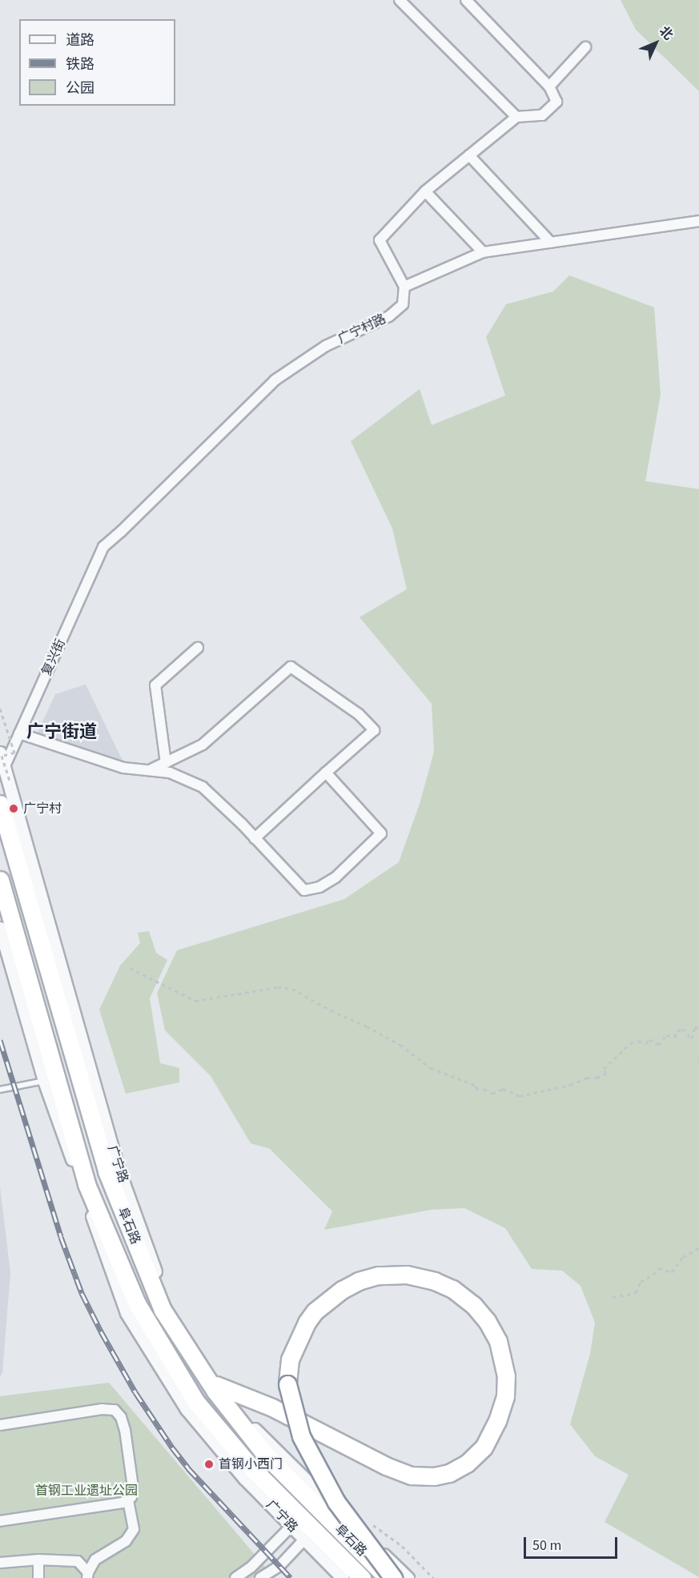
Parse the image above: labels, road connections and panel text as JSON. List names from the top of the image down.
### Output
{
  "streets": {
    "highway": ["阜石路"],
    "street": ["广宁村路", "复兴街", "广宁路"]
  },
  "crossings": [
    ["广宁村路", "复兴街"],
    ["复兴街", "广宁路"]
  ],
  "districts": ["广宁街道"],
  "parks": ["首钢工业遗址公园"],
  "places": ["广宁村", "首钢小西门"],
  "legend": ["道路", "铁路", "公园"],
  "scale_bar": "50 m",
  "north": "top right"
}
